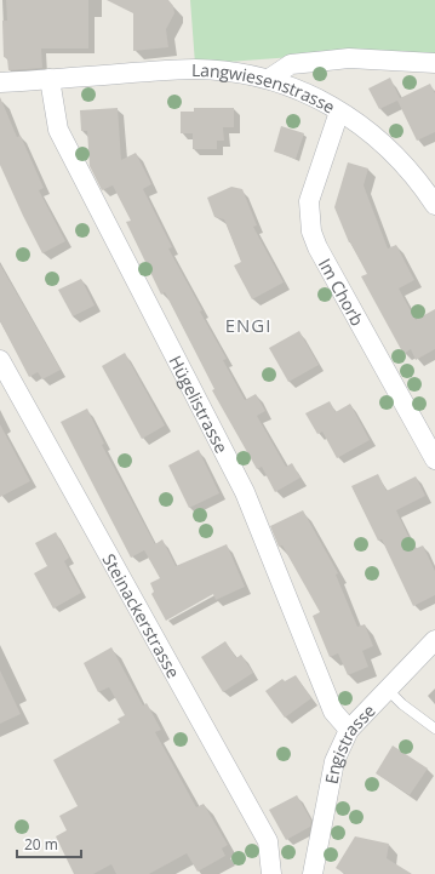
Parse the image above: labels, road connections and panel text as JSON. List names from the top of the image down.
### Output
{
  "streets": {
    "street": [
      "Langwiesenstrasse",
      "Im Chorb",
      "Hügelistrasse",
      "Steinackerstrasse",
      "Engistrasse"
    ]
  },
  "crossings": [
    ["Langwiesenstrasse", "Im Chorb"],
    ["Langwiesenstrasse", "Hügelistrasse"],
    ["Hügelistrasse", "Engistrasse"]
  ],
  "districts": ["ENGI"],
  "scale_bar": "20 m"
}
